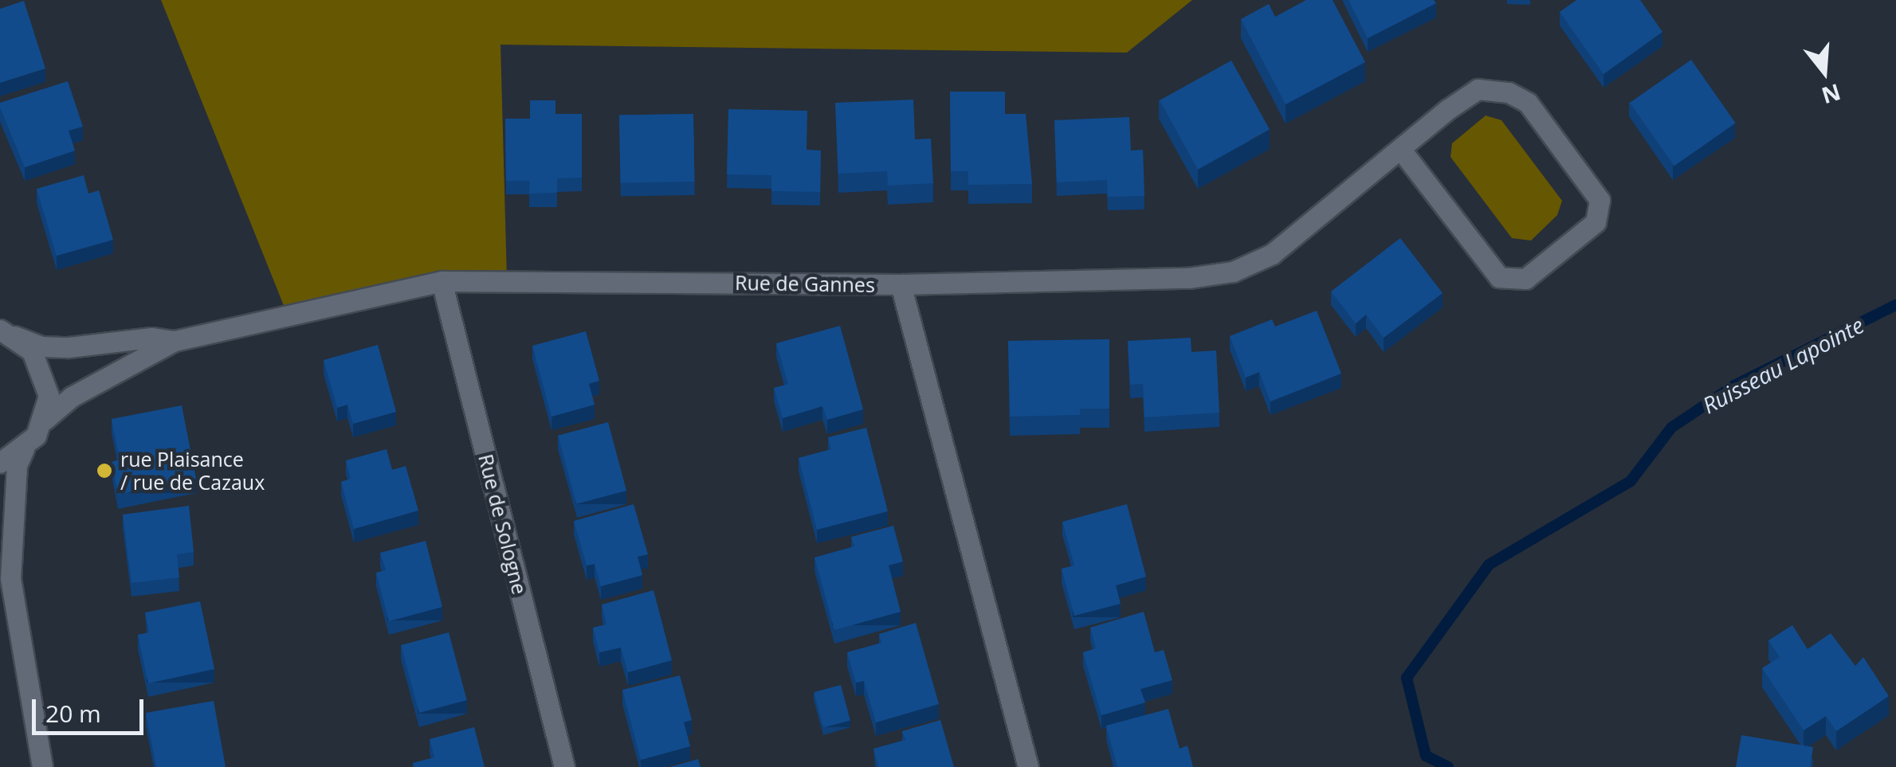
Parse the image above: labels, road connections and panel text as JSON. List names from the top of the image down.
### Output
{
  "streets": {
    "street": ["Rue de Gannes", "Rue de Sologne"]
  },
  "crossings": [
    ["Rue de Gannes", "Rue de Sologne"]
  ],
  "water": ["Ruisseau Lapointe"],
  "places": ["rue Plaisance / rue de Cazaux"],
  "scale_bar": "20 m",
  "north": "bottom"
}
